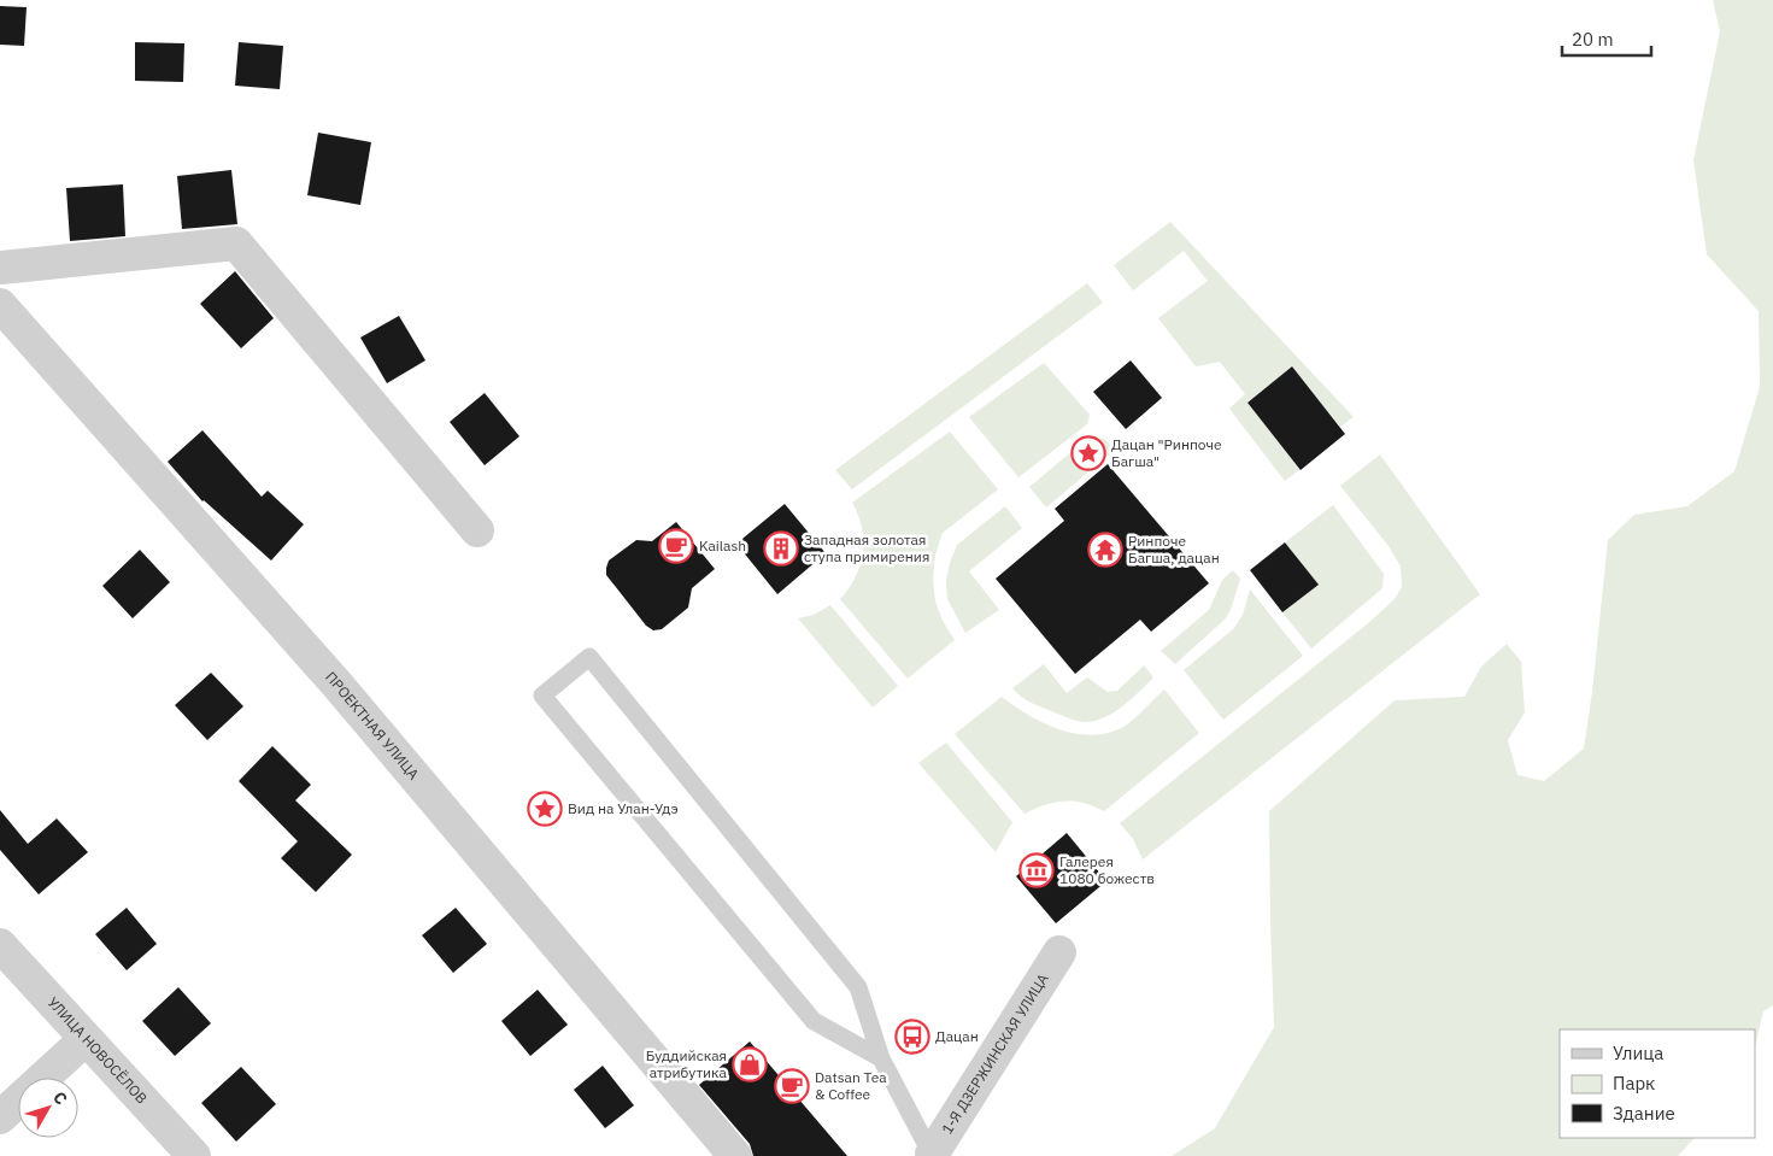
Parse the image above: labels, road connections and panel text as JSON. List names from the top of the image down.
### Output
{
  "streets": {
    "street": ["ПРОЕКТНАЯ УЛИЦА", "УЛИЦА НОВОСЁЛОВ", "1-Я ДЗЕРЖИНСКАЯ УЛИЦА"]
  },
  "places": {
    "place": ["Дацан \"Ринпоче Багша\"", "Вид на Улан-Удэ"],
    "cafe": ["Kailash", "Datsan Tea & Coffee"],
    "building": ["Западная золотая ступа примирения"],
    "temple": ["Ринпоче Багша, дацан"],
    "museum": ["Галерея 1080 божеств"],
    "bus stop": ["Дацан"],
    "shop": ["Буддийская атрибутика"]
  },
  "legend": ["Улица", "Парк", "Здание"],
  "scale_bar": "20 m",
  "north": "top right"
}
